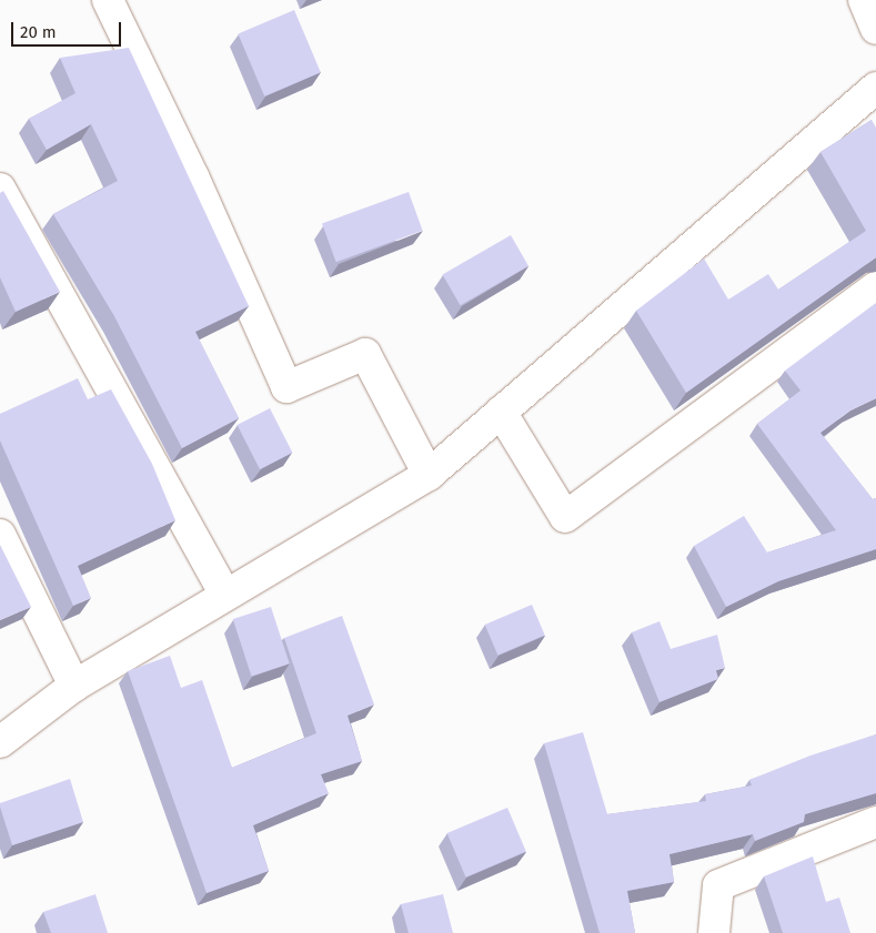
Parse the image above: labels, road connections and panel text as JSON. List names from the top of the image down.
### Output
{
  "scale_bar": "20 m"
}
